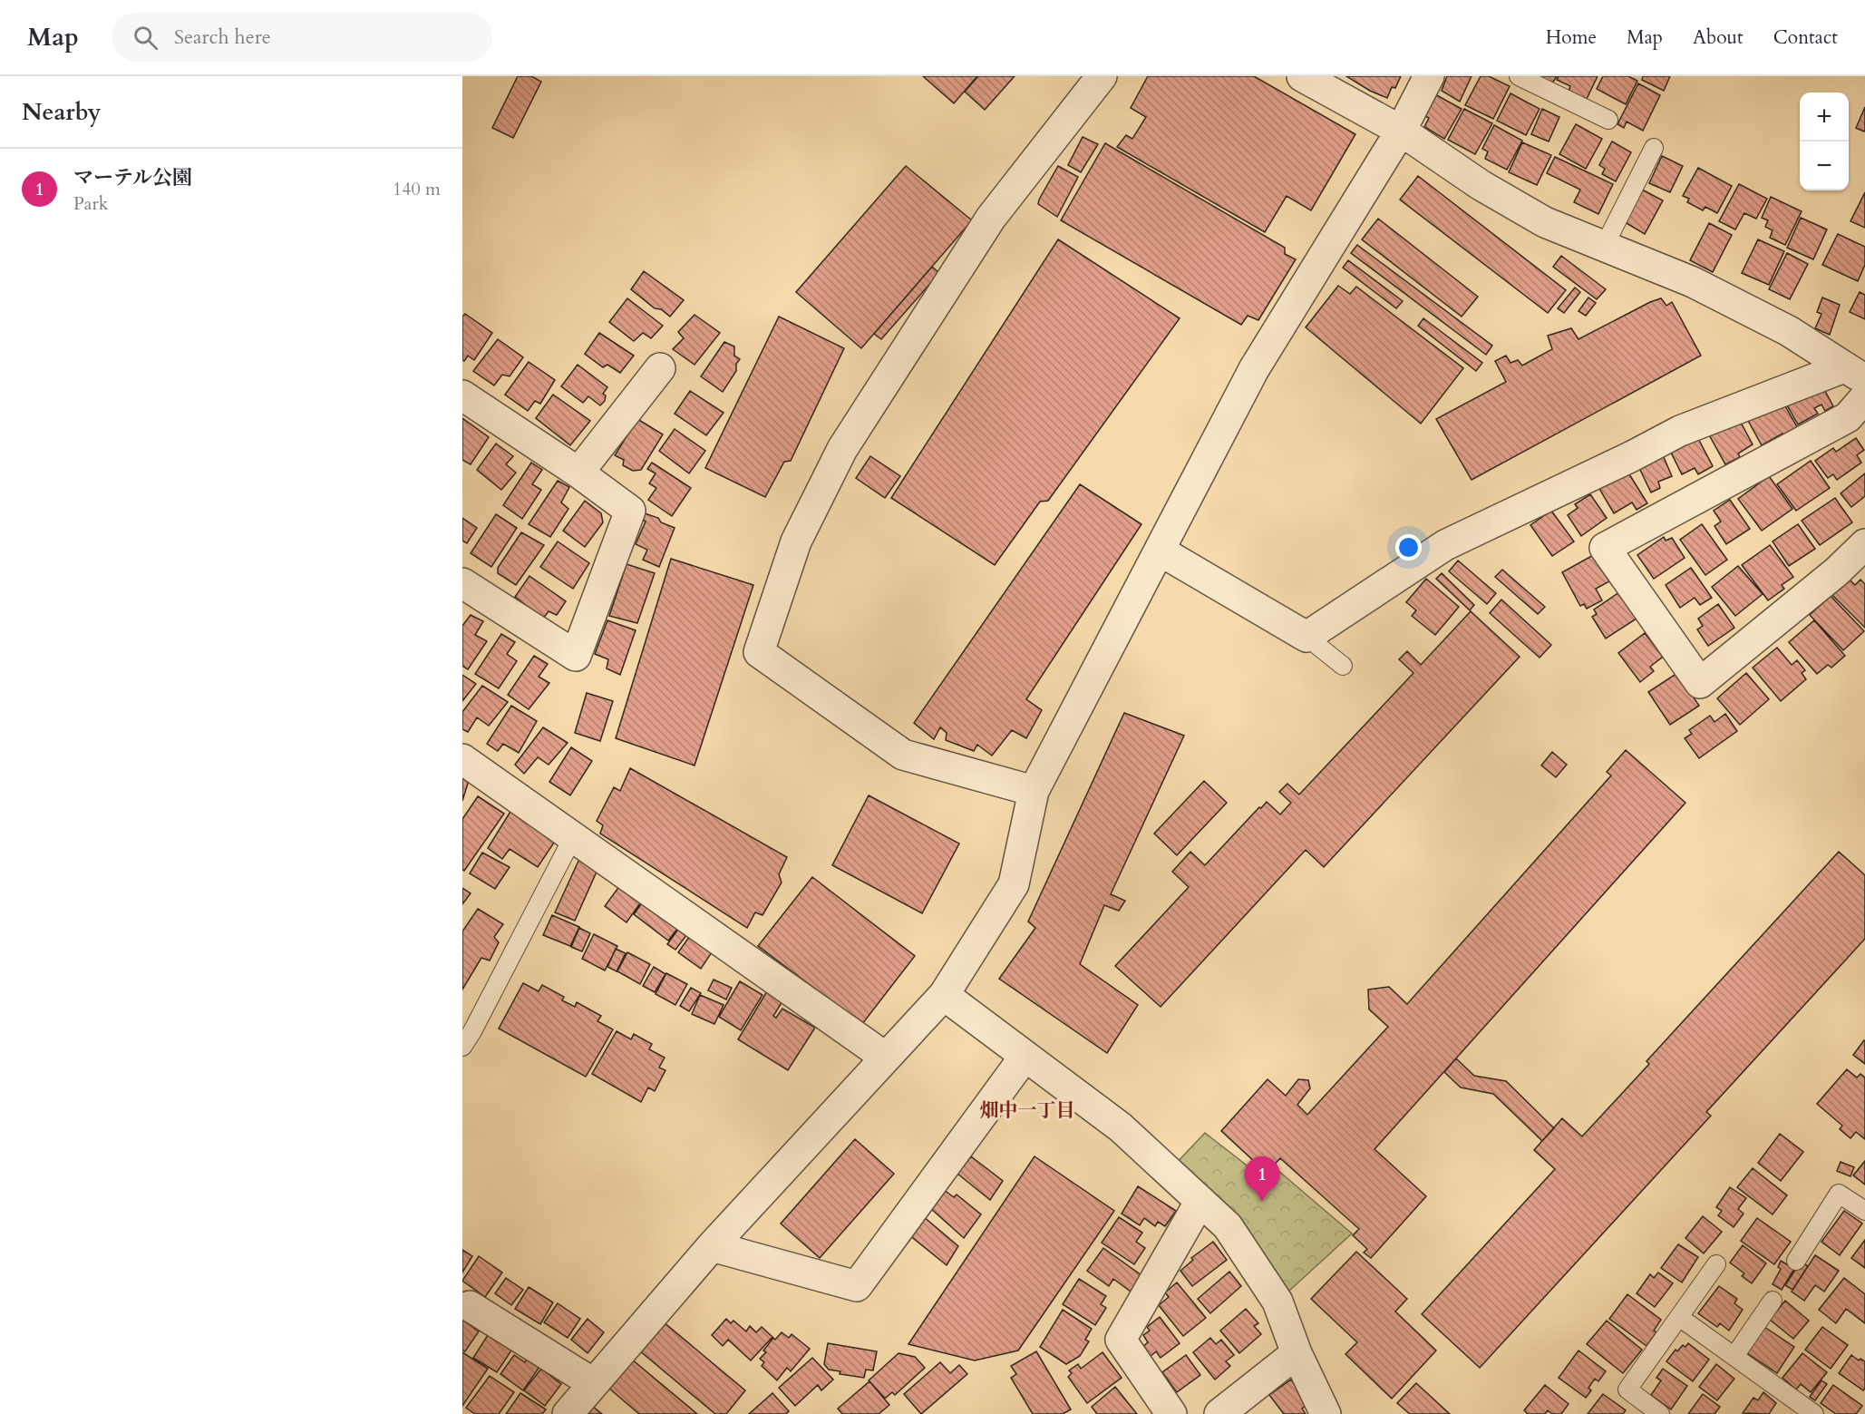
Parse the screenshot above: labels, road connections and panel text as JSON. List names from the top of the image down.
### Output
{
  "districts": ["畑中一丁目"],
  "page": {
    "header": "Map",
    "search": "Search here",
    "nav": [
      "Home",
      "Map",
      "About",
      "Contact"
    ],
    "heading": "Nearby",
    "map_buttons": ["+", "−"],
    "list": [
      {
        "mark": "1",
        "name": "マーテル公園",
        "note": "Park",
        "value": "140 m"
      }
    ],
    "pins": "1"
  }
}
